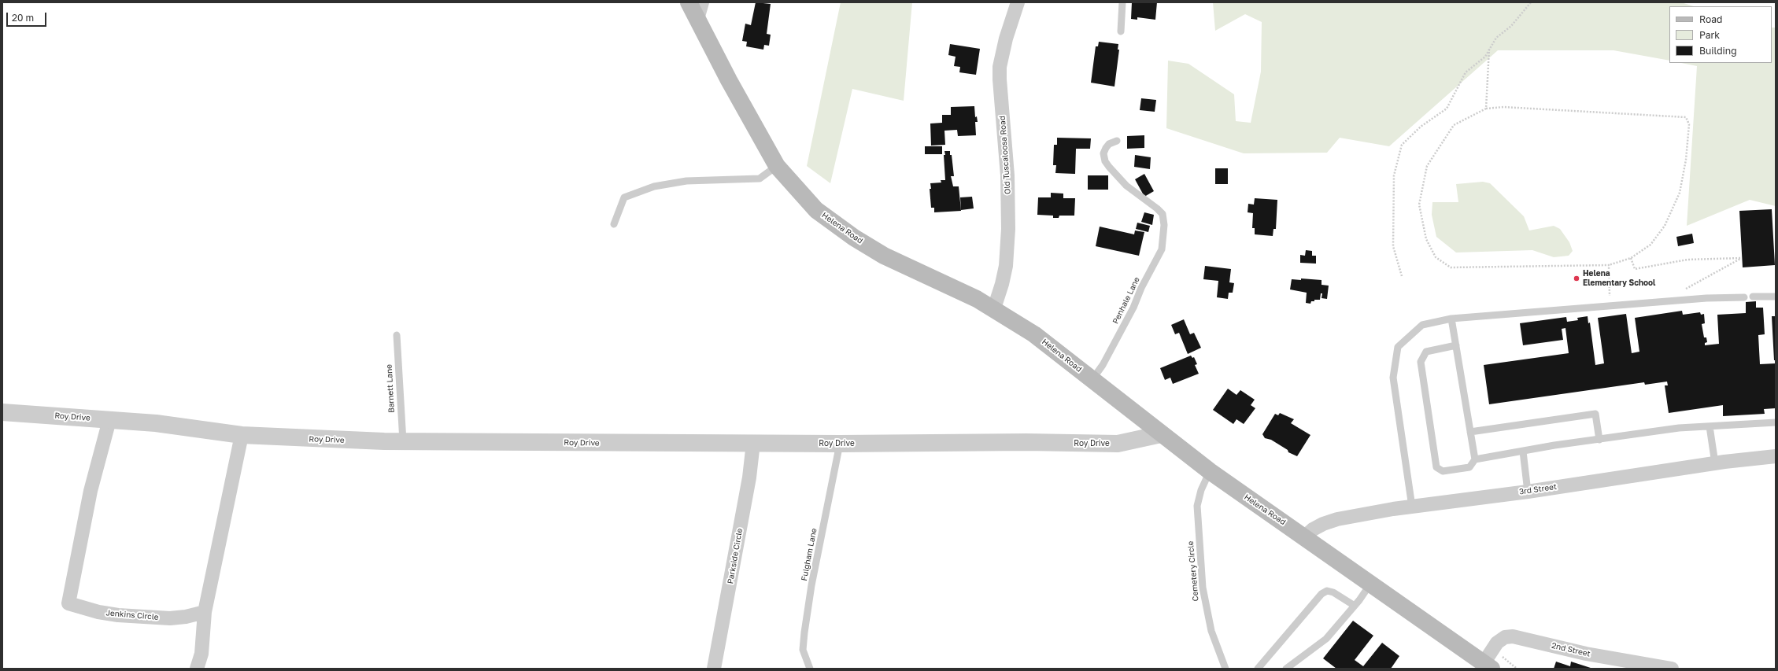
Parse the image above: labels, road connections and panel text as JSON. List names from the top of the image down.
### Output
{
  "streets": {
    "main road": ["Helena Road"],
    "street": [
      "Old Tuscaloosa Road",
      "Roy Drive",
      "3rd Street",
      "Parkside Circle",
      "Jenkins Circle",
      "2nd Street"
    ],
    "lane": [
      "Penhale Lane",
      "Barnett Lane",
      "Fulgham Lane",
      "Cemetery Circle"
    ]
  },
  "crossings": [
    ["Old Tuscaloosa Road", "Helena Road"],
    ["Helena Road", "Penhale Lane"],
    ["Helena Road", "Roy Drive"],
    ["Helena Road", "3rd Street"],
    ["Helena Road", "Cemetery Circle"],
    ["Helena Road", "2nd Street"],
    ["Barnett Lane", "Roy Drive"],
    ["Roy Drive", "Fulgham Lane"],
    ["Roy Drive", "Parkside Circle"],
    ["Roy Drive", "Jenkins Circle"]
  ],
  "places": ["Helena Elementary School"],
  "legend": ["Road", "Park", "Building"],
  "scale_bar": "20 m"
}
